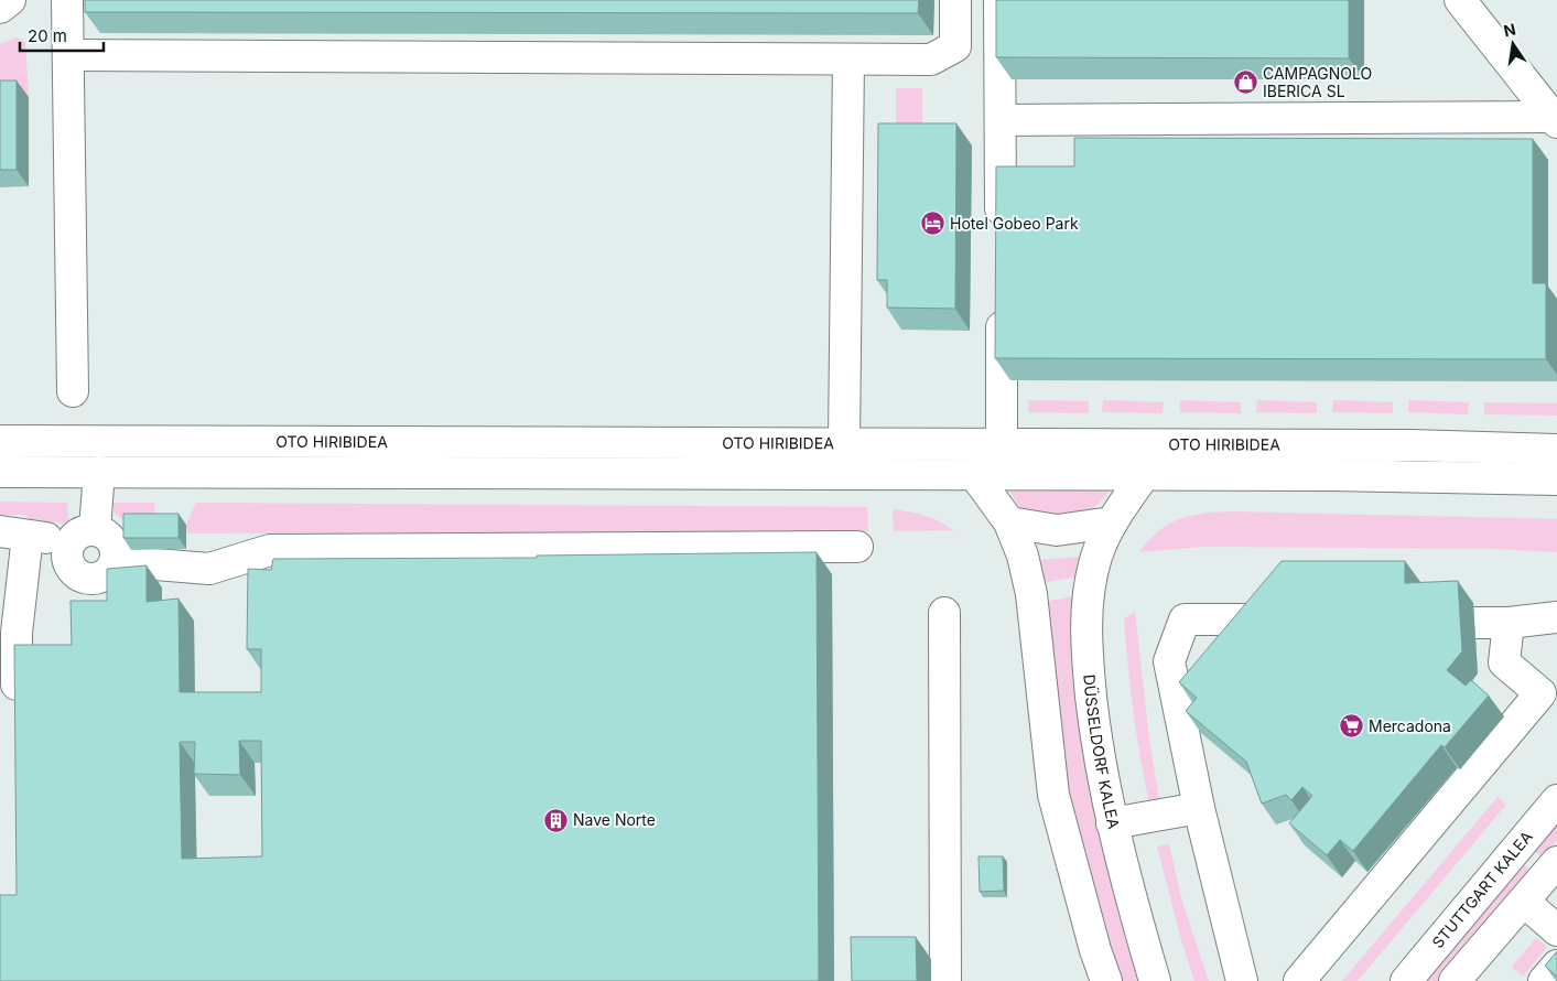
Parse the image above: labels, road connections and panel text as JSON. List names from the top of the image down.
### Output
{
  "streets": {
    "street": ["OTO HIRIBIDEA", "DÜSSELDORF KALEA", "STUTTGART KALEA"]
  },
  "crossings": [
    ["OTO HIRIBIDEA", "DÜSSELDORF KALEA"]
  ],
  "places": {
    "shop": ["CAMPAGNOLO IBERICA SL"],
    "hotel": ["Hotel Gobeo Park"],
    "supermarket": ["Mercadona"],
    "building": ["Nave Norte"]
  },
  "scale_bar": "20 m",
  "north": "top"
}
